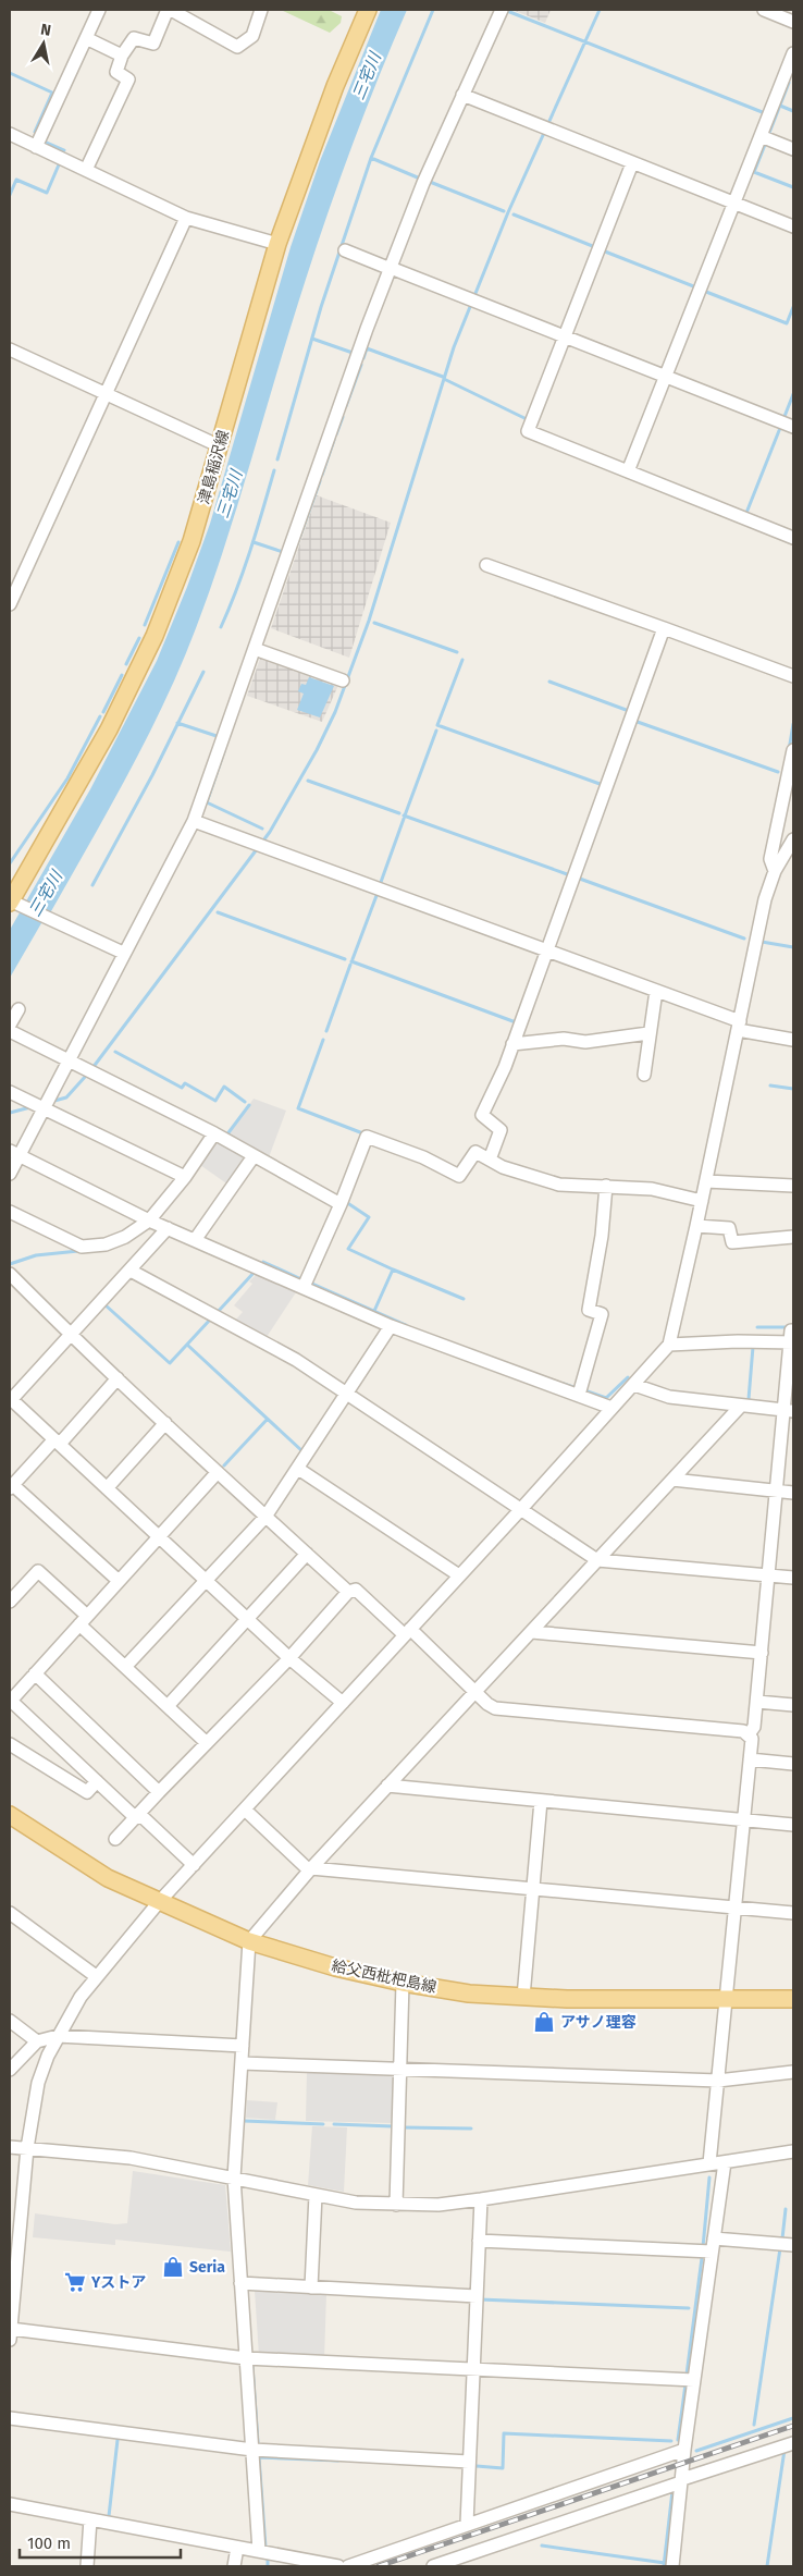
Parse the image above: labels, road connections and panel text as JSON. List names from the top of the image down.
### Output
{
  "streets": {
    "main road": ["津島稲沢線", "給父西枇杷島線"]
  },
  "water": ["三宅川"],
  "places": {
    "shop": ["アサノ理容", "Seria"],
    "supermarket": ["Yストア"]
  },
  "scale_bar": "100 m",
  "north": "top"
}
